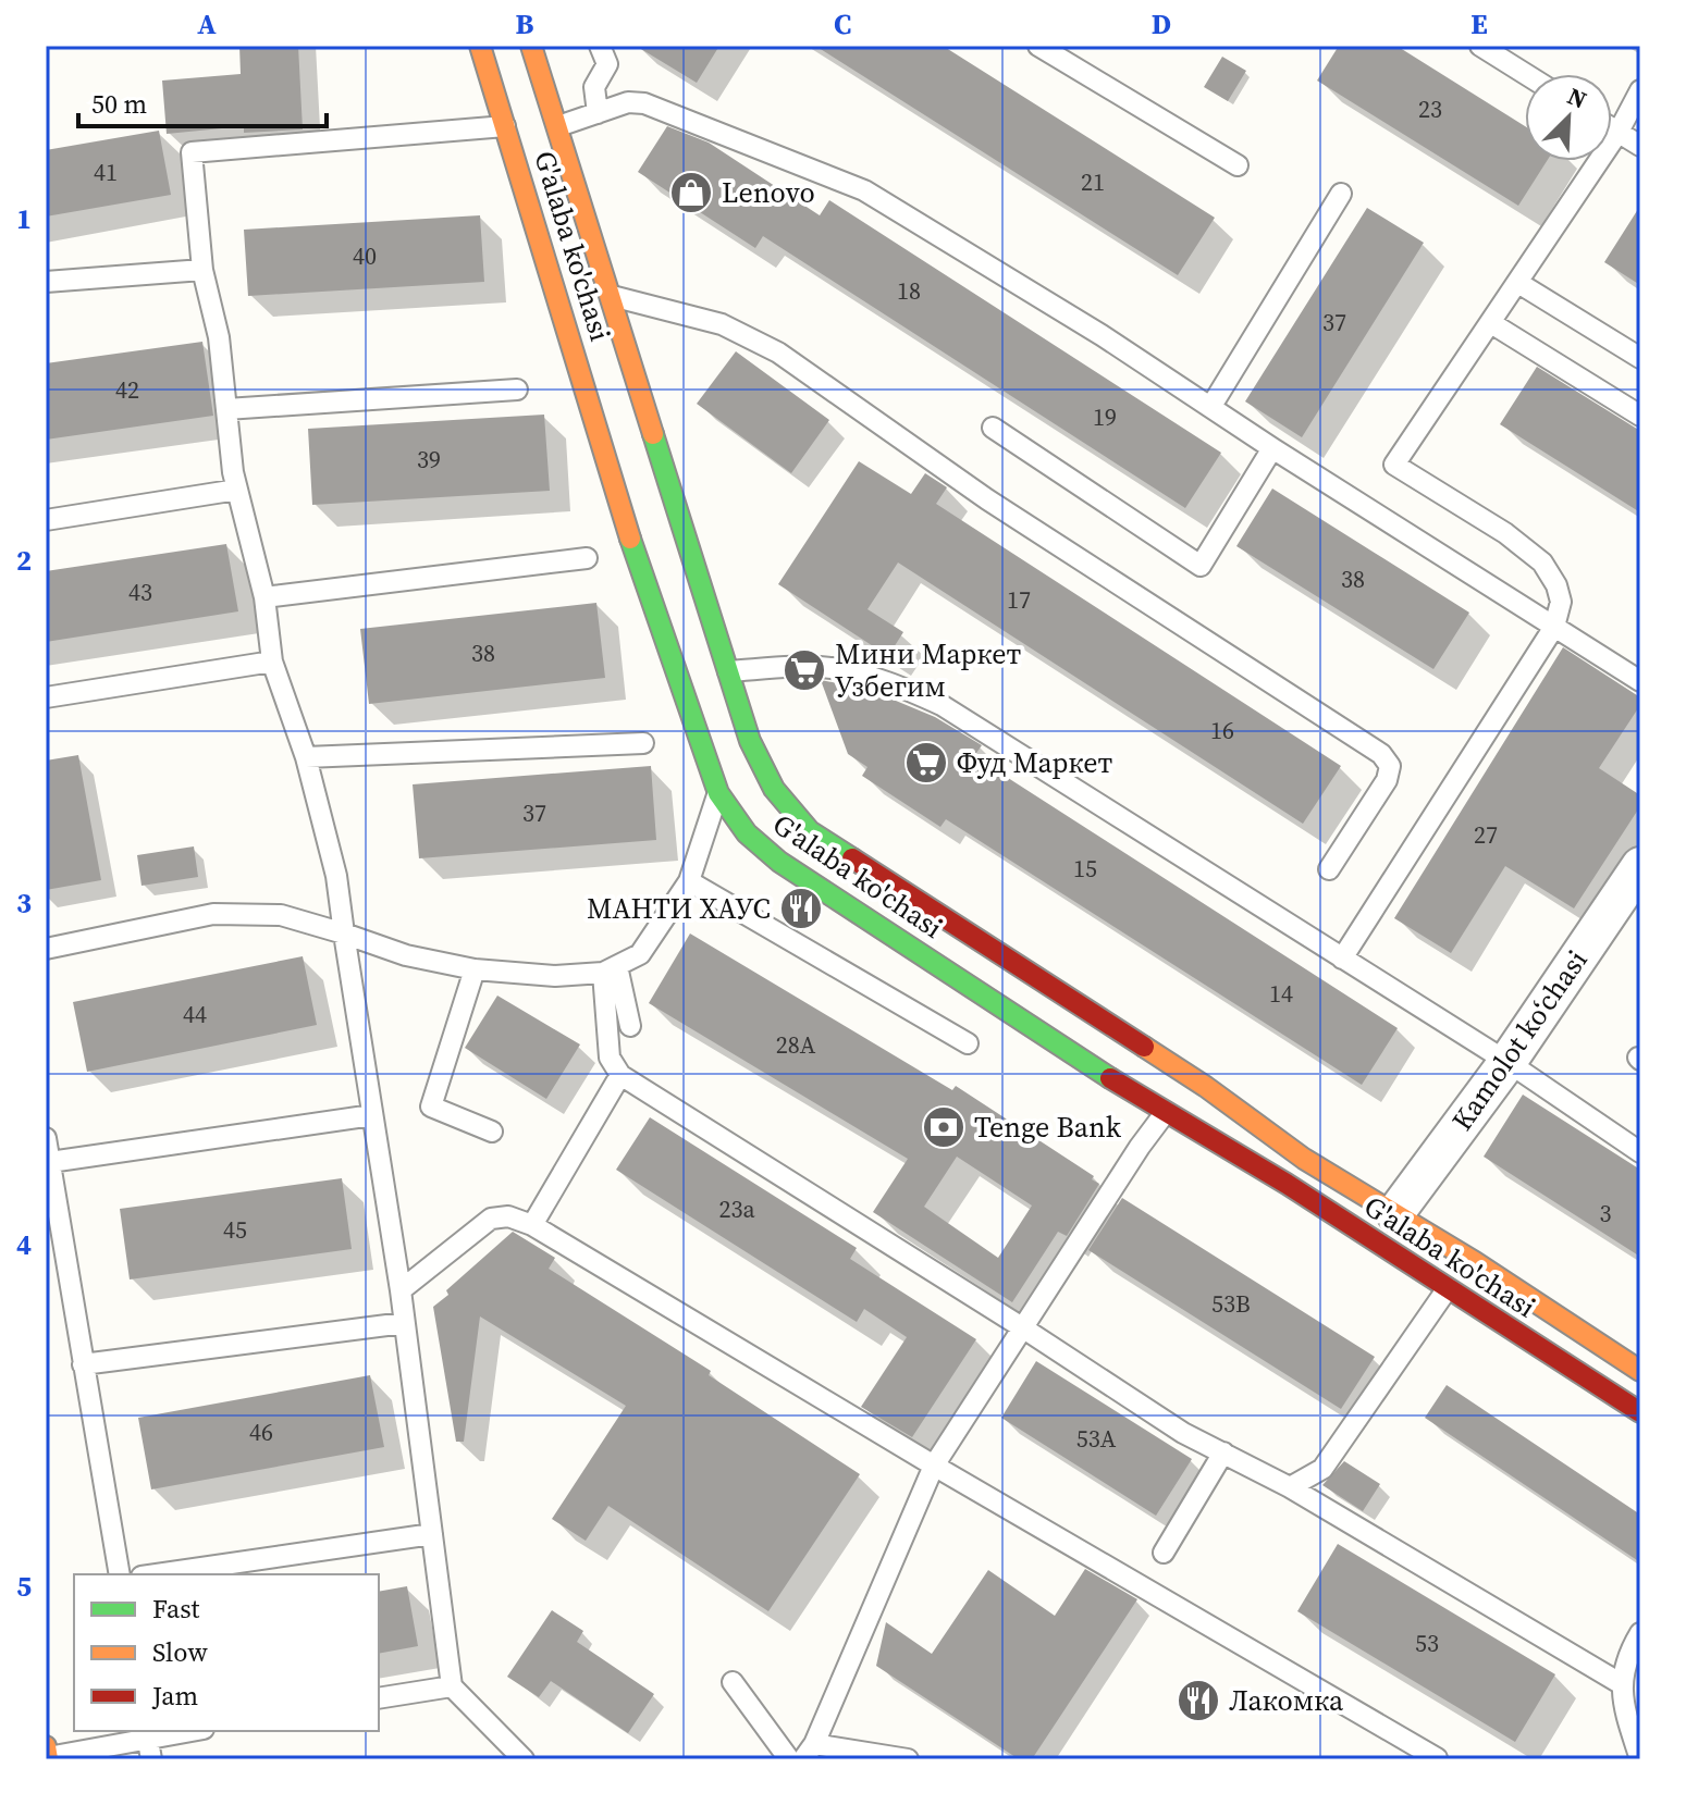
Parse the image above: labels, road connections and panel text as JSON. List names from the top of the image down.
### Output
{
  "streets": {
    "main road": ["G'alaba ko'chasi"],
    "street": ["Kamolot koʻchasi"]
  },
  "crossings": [
    ["G'alaba ko'chasi", "Kamolot koʻchasi"]
  ],
  "places": {
    "shop": ["Lenovo"],
    "supermarket": ["Мини Маркет Узбегим", "Фуд Маркет"],
    "restaurant": ["МАНТИ ХАУС", "Лакомка"],
    "bank": ["Tenge Bank"]
  },
  "house_numbers": [
    "23",
    "41",
    "21",
    "40",
    "18",
    "37",
    "42",
    "19",
    "39",
    "38",
    "43",
    "17",
    "38",
    "16",
    "37",
    "27",
    "15",
    "14",
    "44",
    "28A",
    "23а",
    "3",
    "45",
    "53B",
    "46",
    "53A",
    "53"
  ],
  "legend": ["Fast", "Slow", "Jam"],
  "scale_bar": "50 m",
  "north": "top right",
  "grid": {
    "columns": [
      "A",
      "B",
      "C",
      "D",
      "E"
    ],
    "rows": [
      "1",
      "2",
      "3",
      "4",
      "5"
    ]
  }
}
